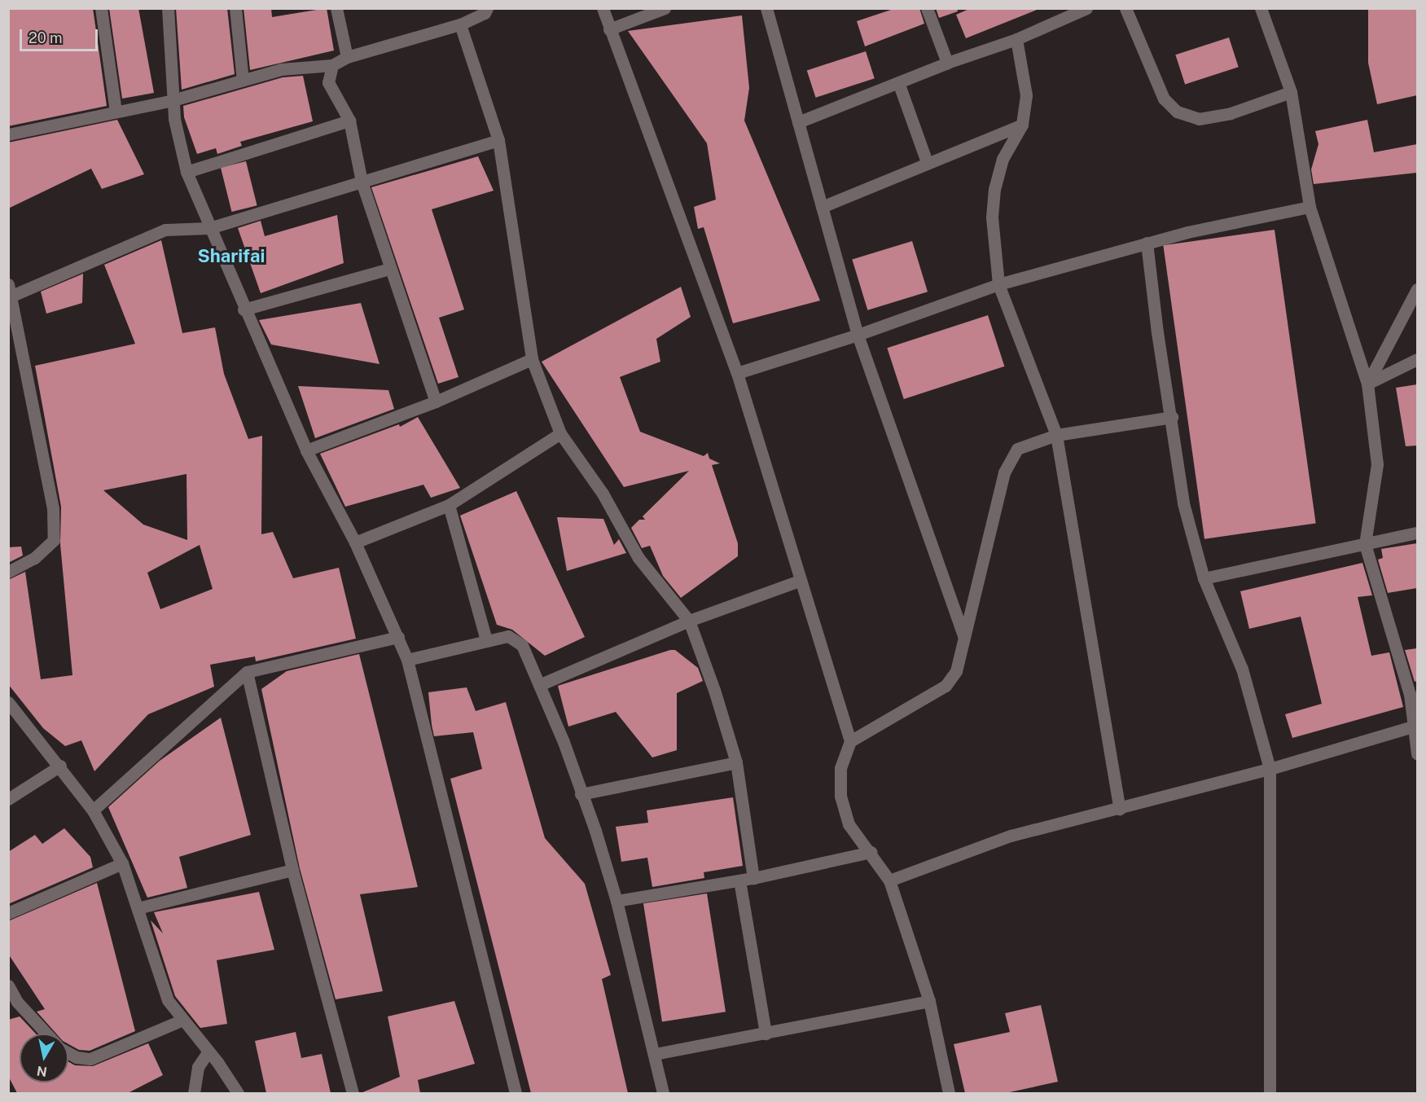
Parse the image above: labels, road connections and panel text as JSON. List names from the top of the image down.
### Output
{
  "districts": ["Sharifai"],
  "scale_bar": "20 m",
  "north": "bottom"
}
